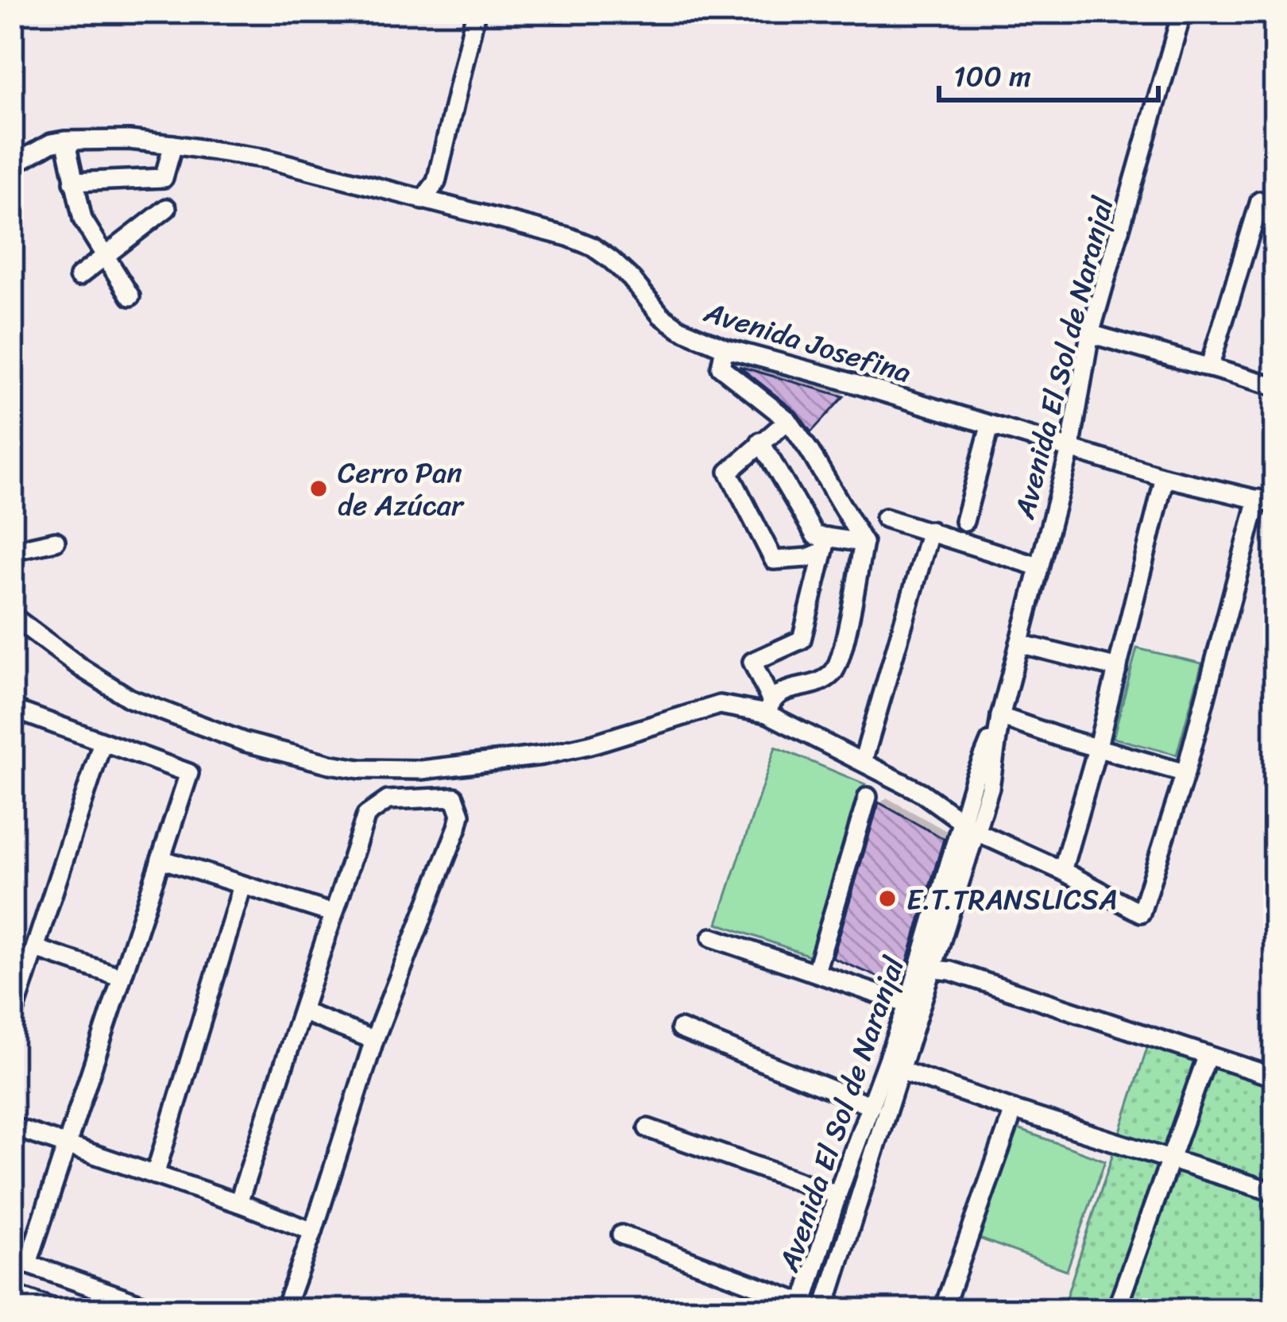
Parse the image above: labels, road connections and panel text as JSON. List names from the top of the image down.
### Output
{
  "streets": {
    "street": ["Avenida Josefina", "Avenida El Sol de Naranjal"]
  },
  "crossings": [
    ["Avenida Josefina", "Avenida El Sol de Naranjal"]
  ],
  "places": ["Cerro Pan de Azúcar", "E.T.TRANSLICSA"],
  "scale_bar": "100 m"
}
